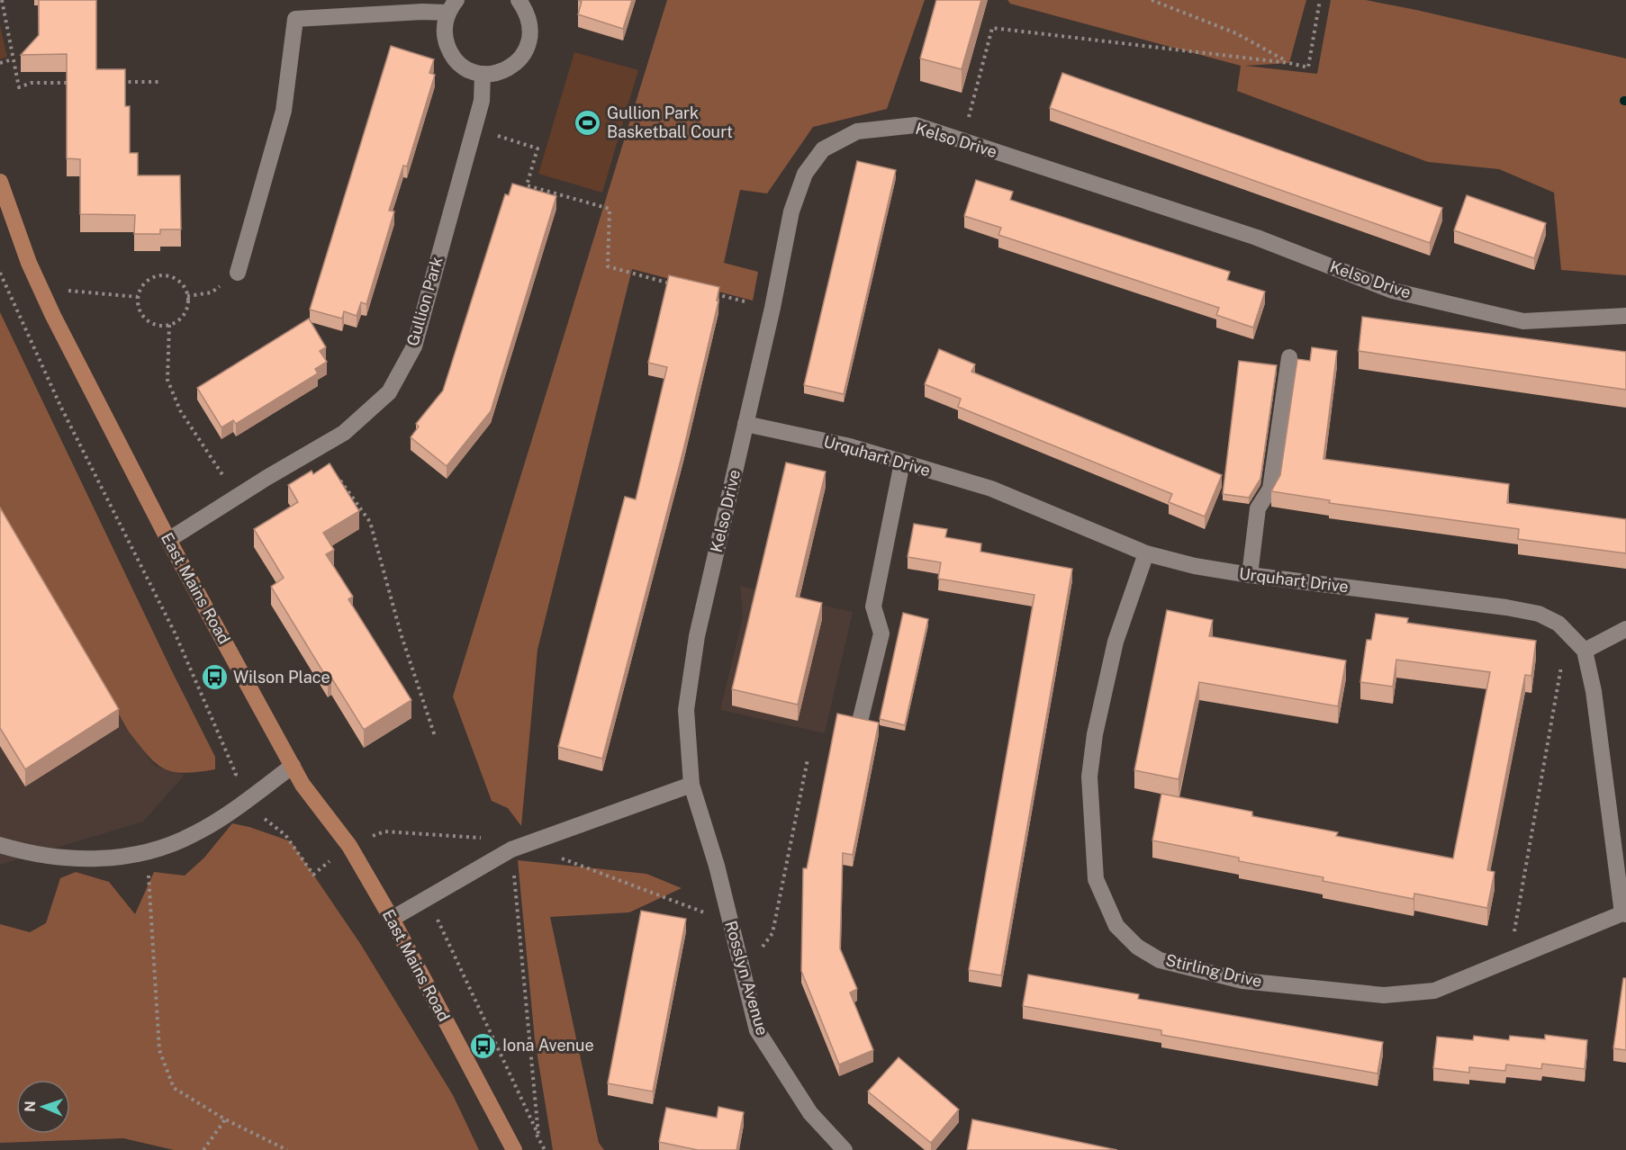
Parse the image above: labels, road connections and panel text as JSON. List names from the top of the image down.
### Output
{
  "streets": {
    "main road": ["East Mains Road"],
    "street": [
      "Kelso Drive",
      "Gullion Park",
      "Urquhart Drive",
      "Stirling Drive",
      "Rosslyn Avenue"
    ]
  },
  "crossings": [
    ["Kelso Drive", "Urquhart Drive"],
    ["Kelso Drive", "Rosslyn Avenue"],
    ["Gullion Park", "East Mains Road"],
    ["Urquhart Drive", "Stirling Drive"]
  ],
  "places": {
    "sports": ["Gullion Park Basketball Court"],
    "bus stop": ["Wilson Place", "Iona Avenue"]
  },
  "north": "left"
}
